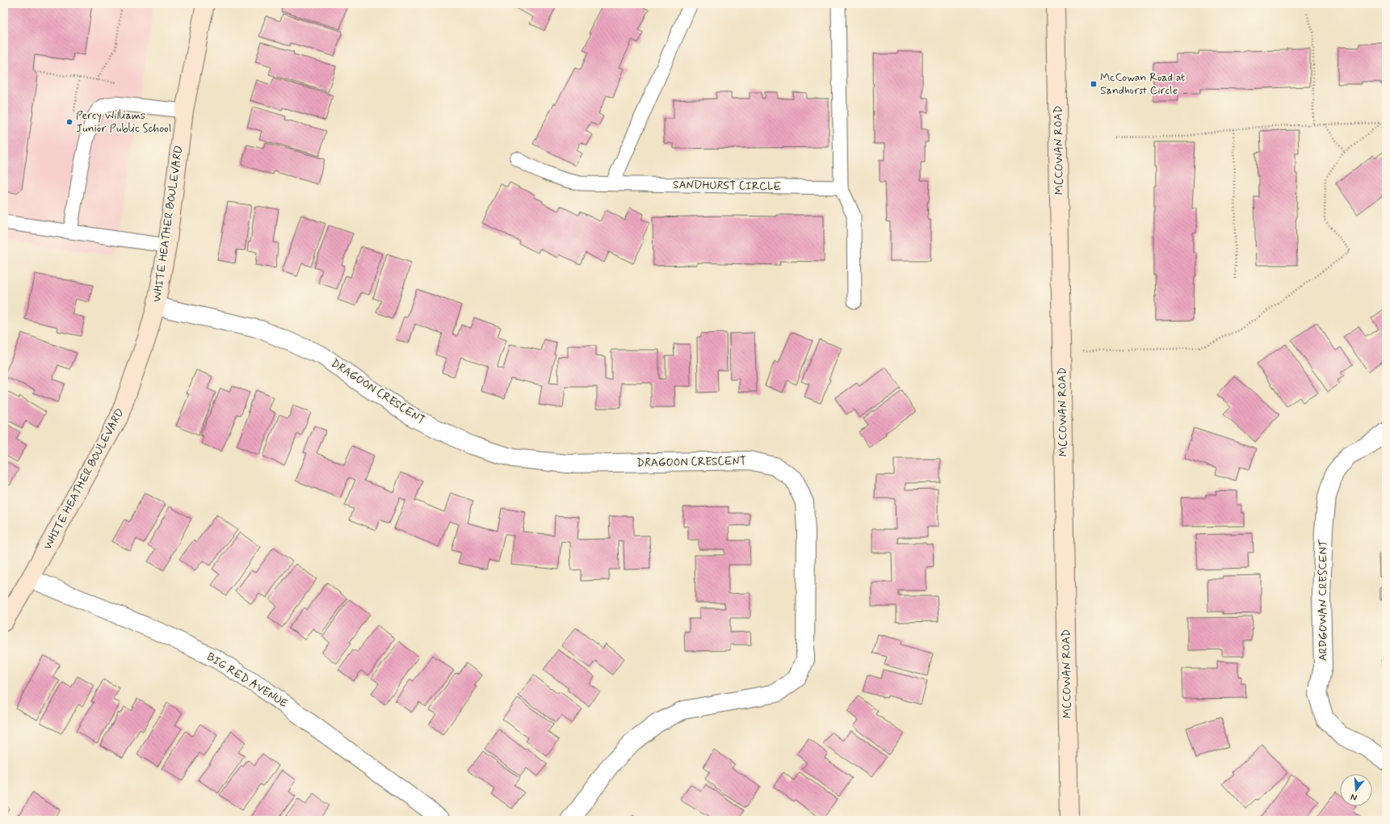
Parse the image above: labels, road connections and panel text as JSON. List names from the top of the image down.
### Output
{
  "streets": {
    "main road": ["MCCOWAN ROAD", "WHITE HEATHER BOULEVARD"],
    "street": ["DRAGOON CRESCENT", "ARDGOWAN CRESCENT", "BIG RED AVENUE"],
    "lane": ["SANDHURST CIRCLE"]
  },
  "crossings": [
    ["WHITE HEATHER BOULEVARD", "DRAGOON CRESCENT"],
    ["WHITE HEATHER BOULEVARD", "BIG RED AVENUE"]
  ],
  "places": {
    "transit": ["McCowan Road at Sandhurst Circle"],
    "other": ["Percy Williams Junior Public School"]
  },
  "north": "bottom"
}
